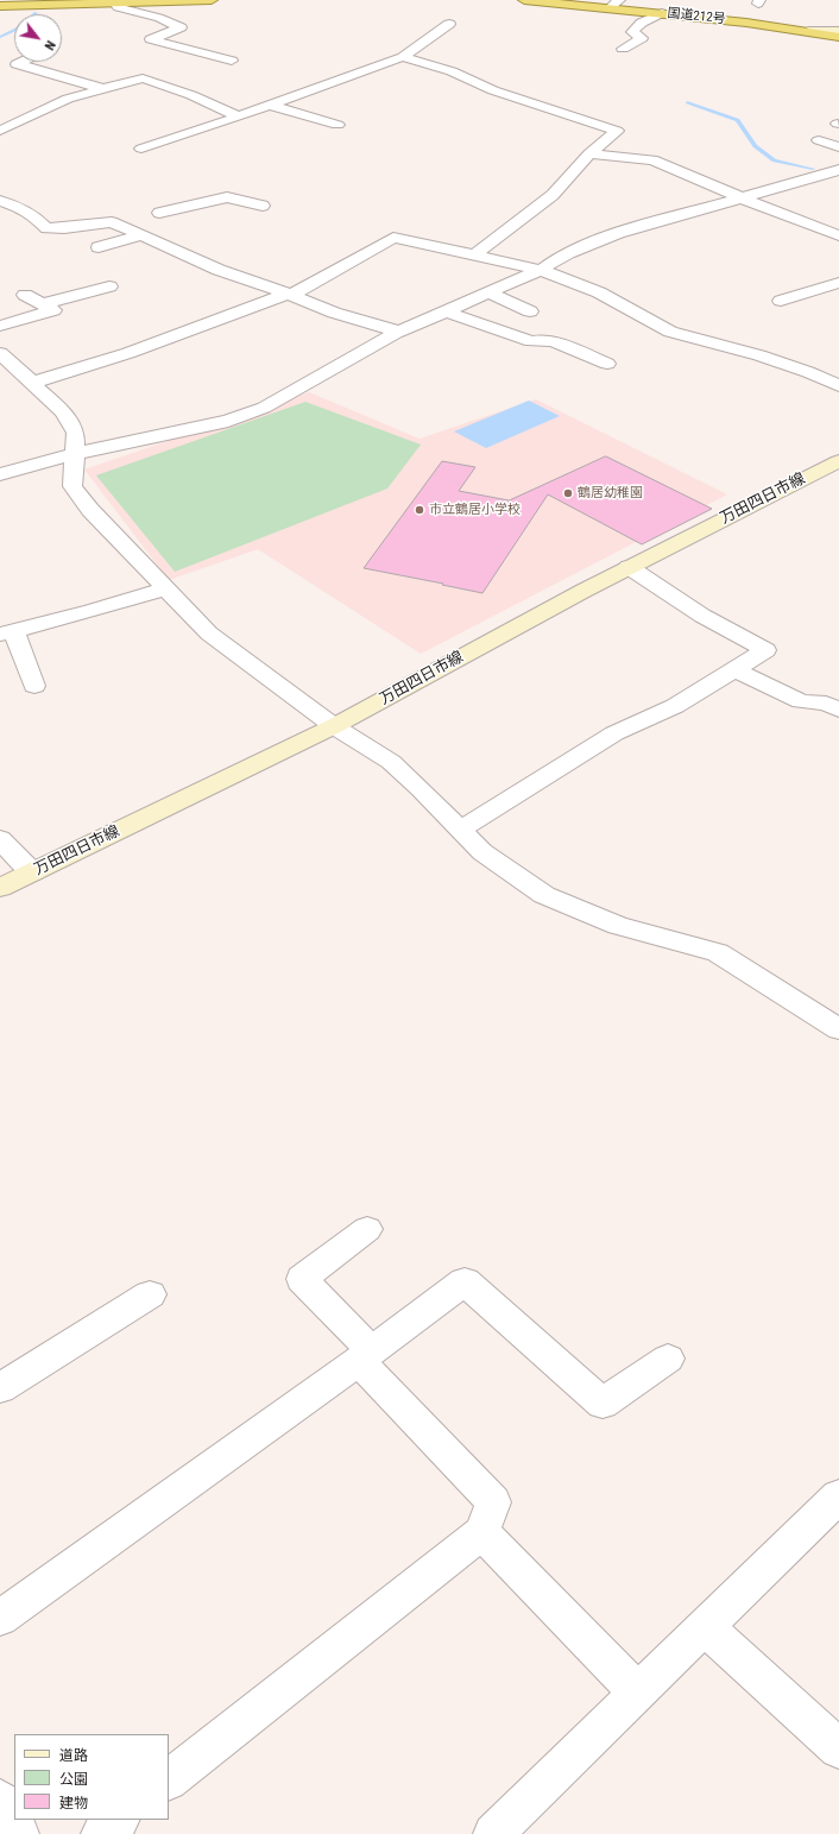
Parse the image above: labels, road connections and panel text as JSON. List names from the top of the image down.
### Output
{
  "streets": {
    "highway": ["国道212号"],
    "main road": ["万田四日市線"]
  },
  "places": ["鶴居幼稚園", "市立鶴居小学校"],
  "legend": ["道路", "公園", "建物"],
  "north": "bottom right"
}
